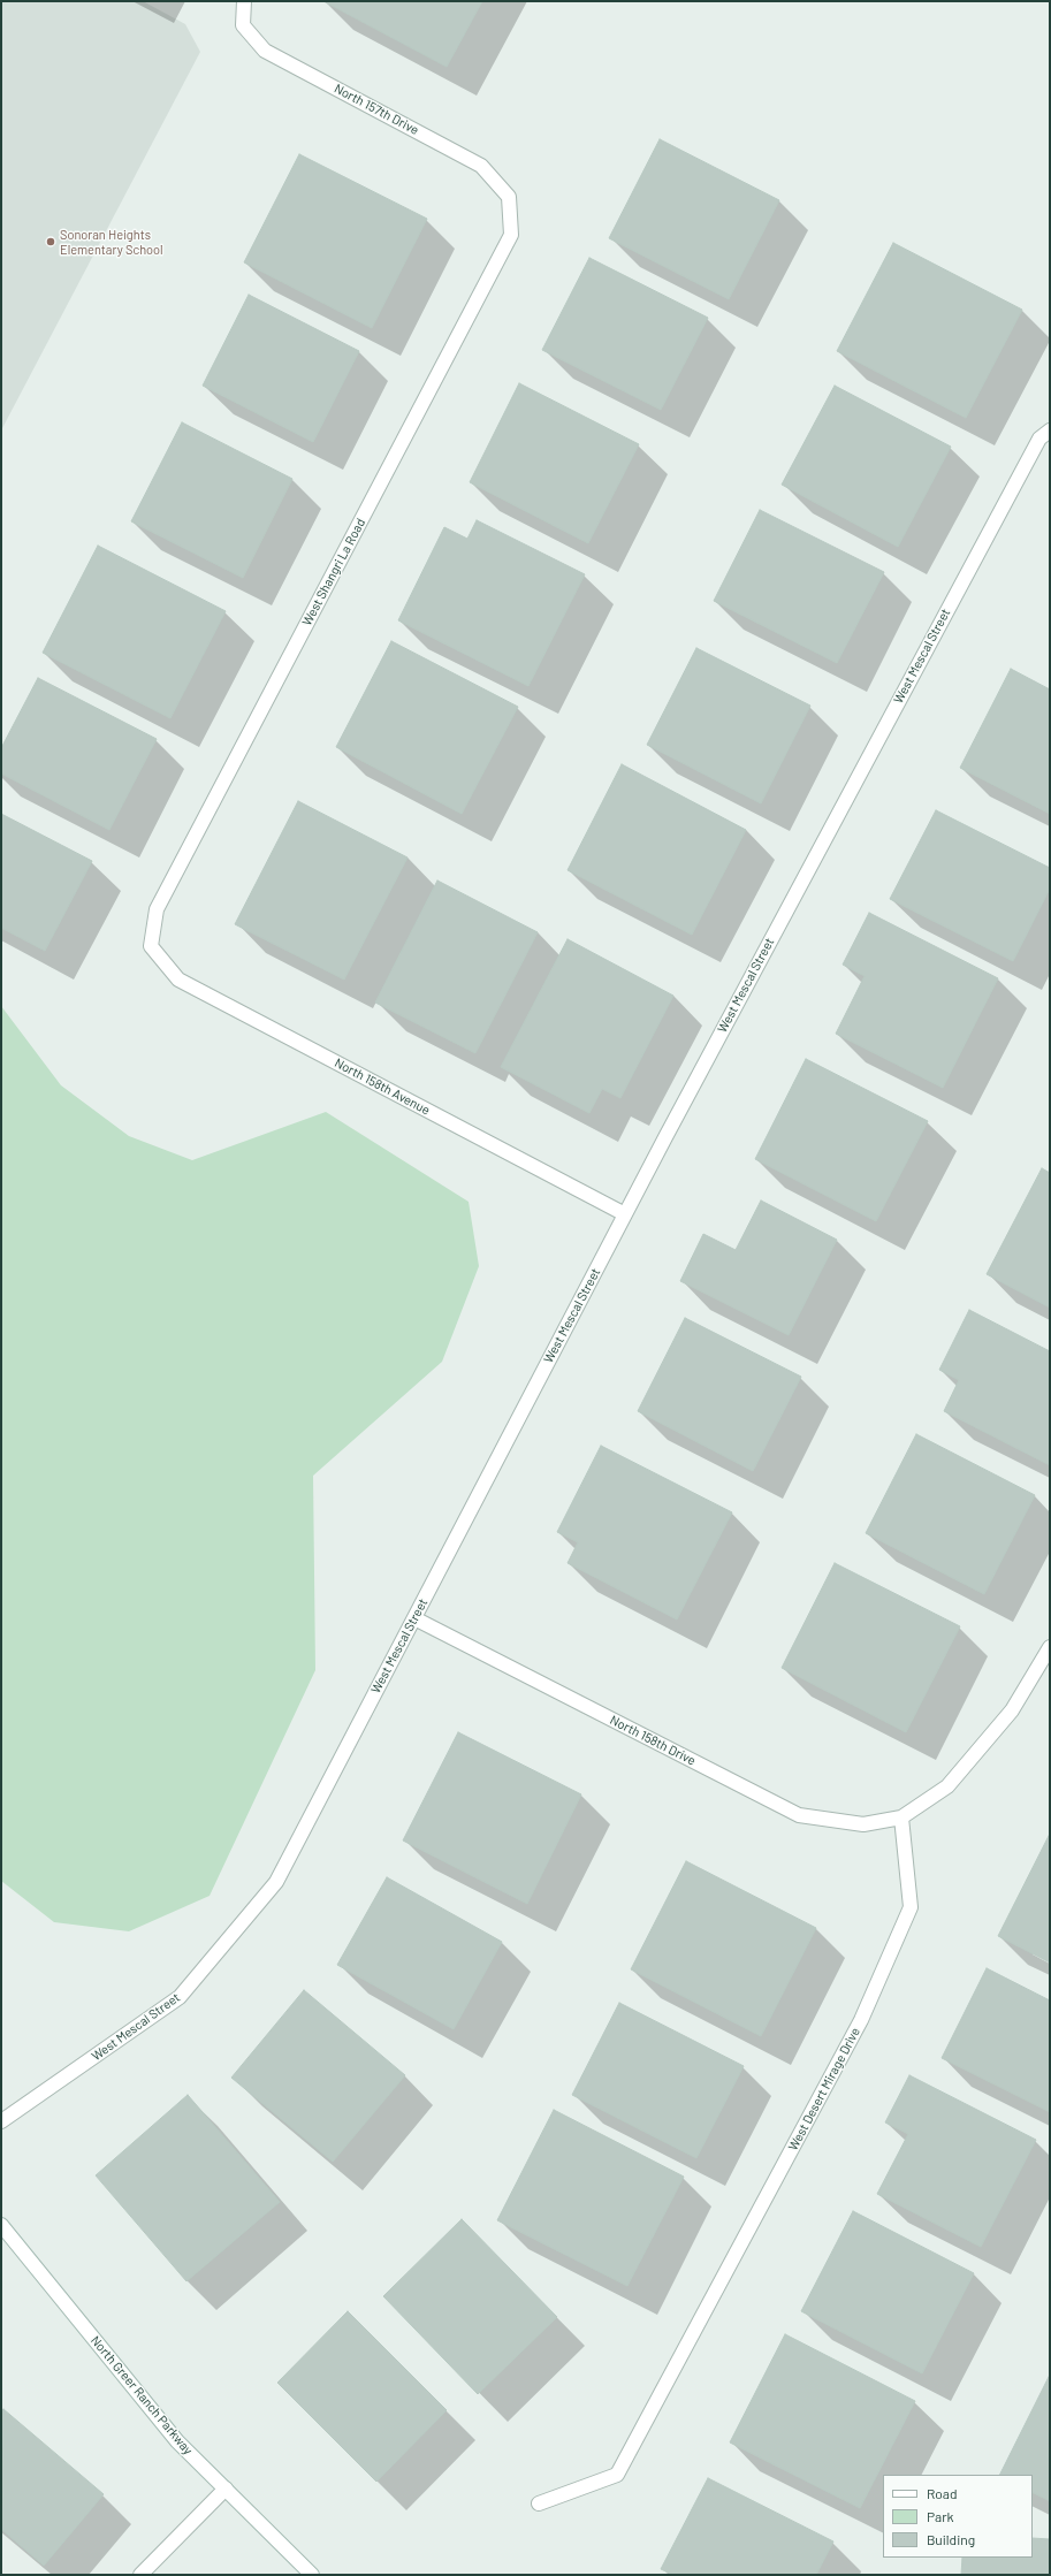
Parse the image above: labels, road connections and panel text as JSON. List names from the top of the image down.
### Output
{
  "streets": {
    "street": [
      "North 157th Drive",
      "West Shangri La Road",
      "West Mescal Street",
      "North 158th Avenue",
      "North 158th Drive",
      "West Desert Mirage Drive",
      "North Greer Ranch Parkway"
    ]
  },
  "crossings": [
    ["North 157th Drive", "West Shangri La Road"],
    ["West Shangri La Road", "North 158th Avenue"],
    ["West Mescal Street", "North 158th Avenue"],
    ["West Mescal Street", "North 158th Drive"],
    ["North 158th Drive", "West Desert Mirage Drive"]
  ],
  "places": ["Sonoran Heights Elementary School"],
  "legend": ["Road", "Park", "Building"]
}
